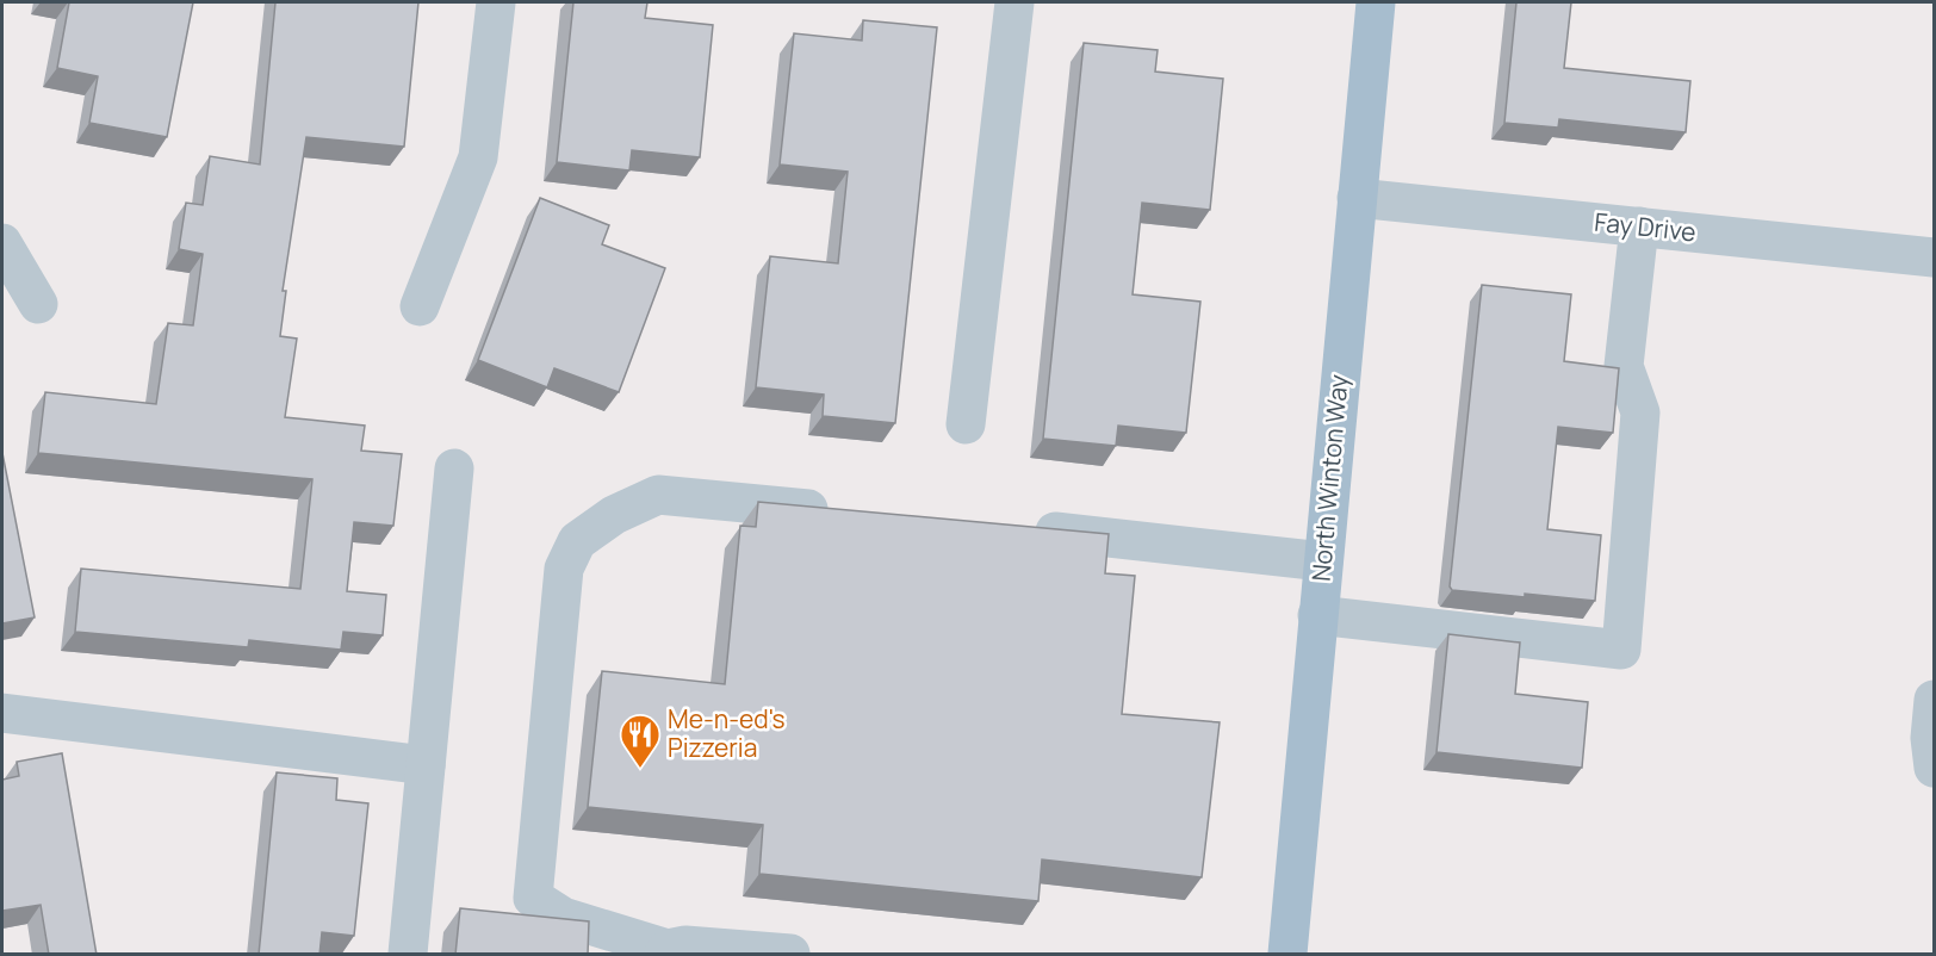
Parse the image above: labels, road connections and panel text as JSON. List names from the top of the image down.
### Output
{
  "streets": {
    "main road": ["North Winton Way"],
    "street": ["Fay Drive"]
  },
  "crossings": [
    ["Fay Drive", "North Winton Way"]
  ],
  "places": {
    "restaurant": ["Me-n-ed's Pizzeria"]
  }
}
